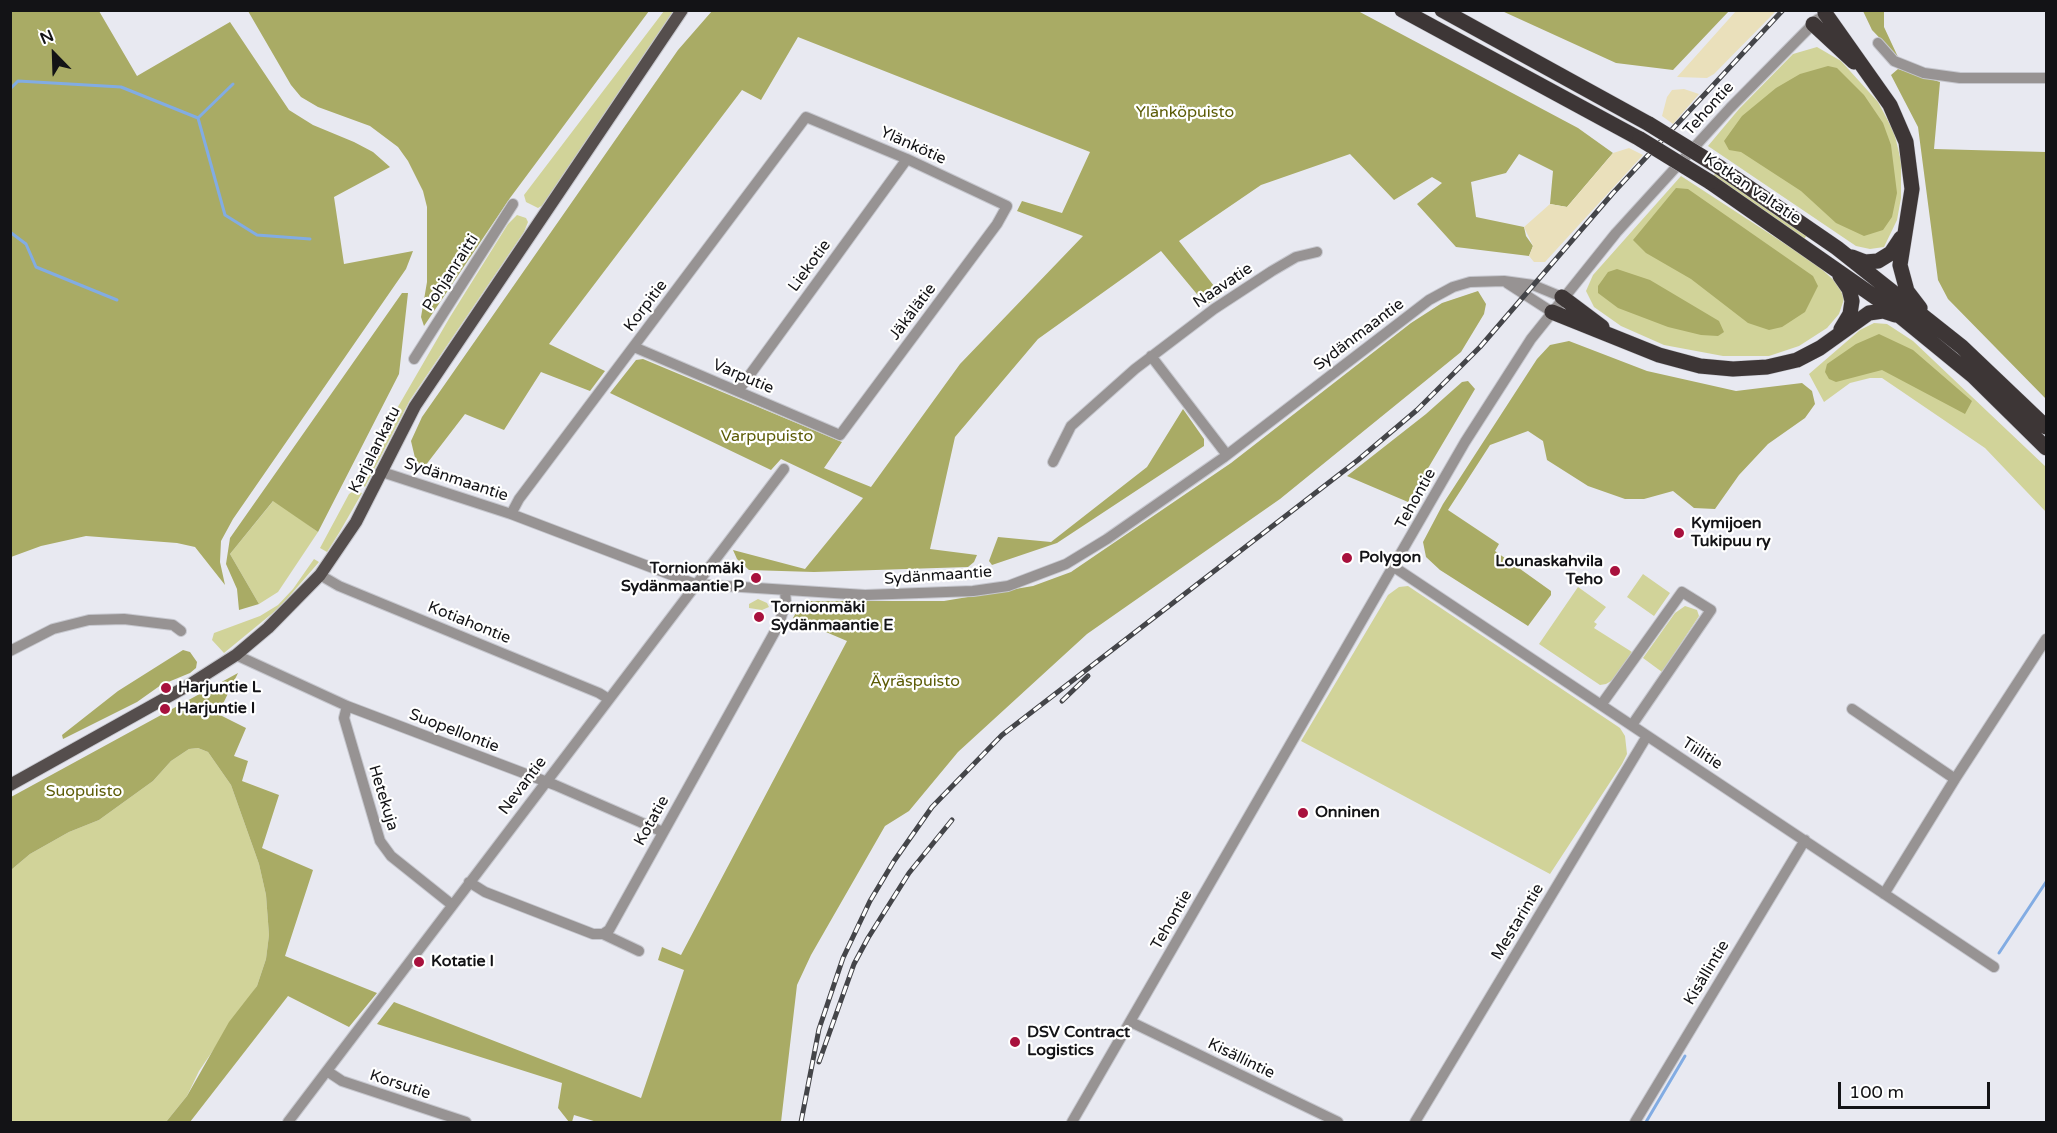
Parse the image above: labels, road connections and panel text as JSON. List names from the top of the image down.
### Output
{
  "streets": {
    "highway": ["Kotkan valtatie"],
    "main road": ["Karjalankatu"],
    "street": [
      "Tehontie",
      "Ylänkötie",
      "Liekotie",
      "Pohjanraitti",
      "Naavatie",
      "Korpitie",
      "Jäkälätie",
      "Sydänmaantie",
      "Varputie",
      "Kotiahontie",
      "Suopellontie",
      "Tiilitie",
      "Nevantie",
      "Hetekuja",
      "Kotatie",
      "Mestarintie",
      "Kisällintie",
      "Korsutie"
    ]
  },
  "crossings": [
    ["Tehontie", "Sydänmaantie"],
    ["Tehontie", "Tiilitie"],
    ["Tehontie", "Kisällintie"],
    ["Ylänkötie", "Liekotie"],
    ["Ylänkötie", "Korpitie"],
    ["Ylänkötie", "Jäkälätie"],
    ["Liekotie", "Varputie"],
    ["Korpitie", "Sydänmaantie"],
    ["Korpitie", "Varputie"],
    ["Jäkälätie", "Varputie"],
    ["Sydänmaantie", "Karjalankatu"],
    ["Sydänmaantie", "Nevantie"],
    ["Sydänmaantie", "Kotatie"],
    ["Karjalankatu", "Kotiahontie"],
    ["Karjalankatu", "Suopellontie"],
    ["Kotiahontie", "Nevantie"],
    ["Suopellontie", "Nevantie"],
    ["Suopellontie", "Hetekuja"],
    ["Suopellontie", "Kotatie"],
    ["Tiilitie", "Mestarintie"],
    ["Tiilitie", "Kisällintie"],
    ["Nevantie", "Hetekuja"],
    ["Nevantie", "Korsutie"]
  ],
  "parks": [
    "Ylänköpuisto",
    "Varpupuisto",
    "Äyräspuisto",
    "Suopuisto"
  ],
  "places": [
    "Kymijoen Tukipuu ry",
    "Polygon",
    "Lounaskahvila Teho",
    "Tornionmäki Sydänmaantie P",
    "Tornionmäki Sydänmaantie E",
    "Harjuntie L",
    "Harjuntie I",
    "Onninen",
    "Kotatie I",
    "DSV Contract Logistics"
  ],
  "scale_bar": "100 m",
  "north": "top left"
}
